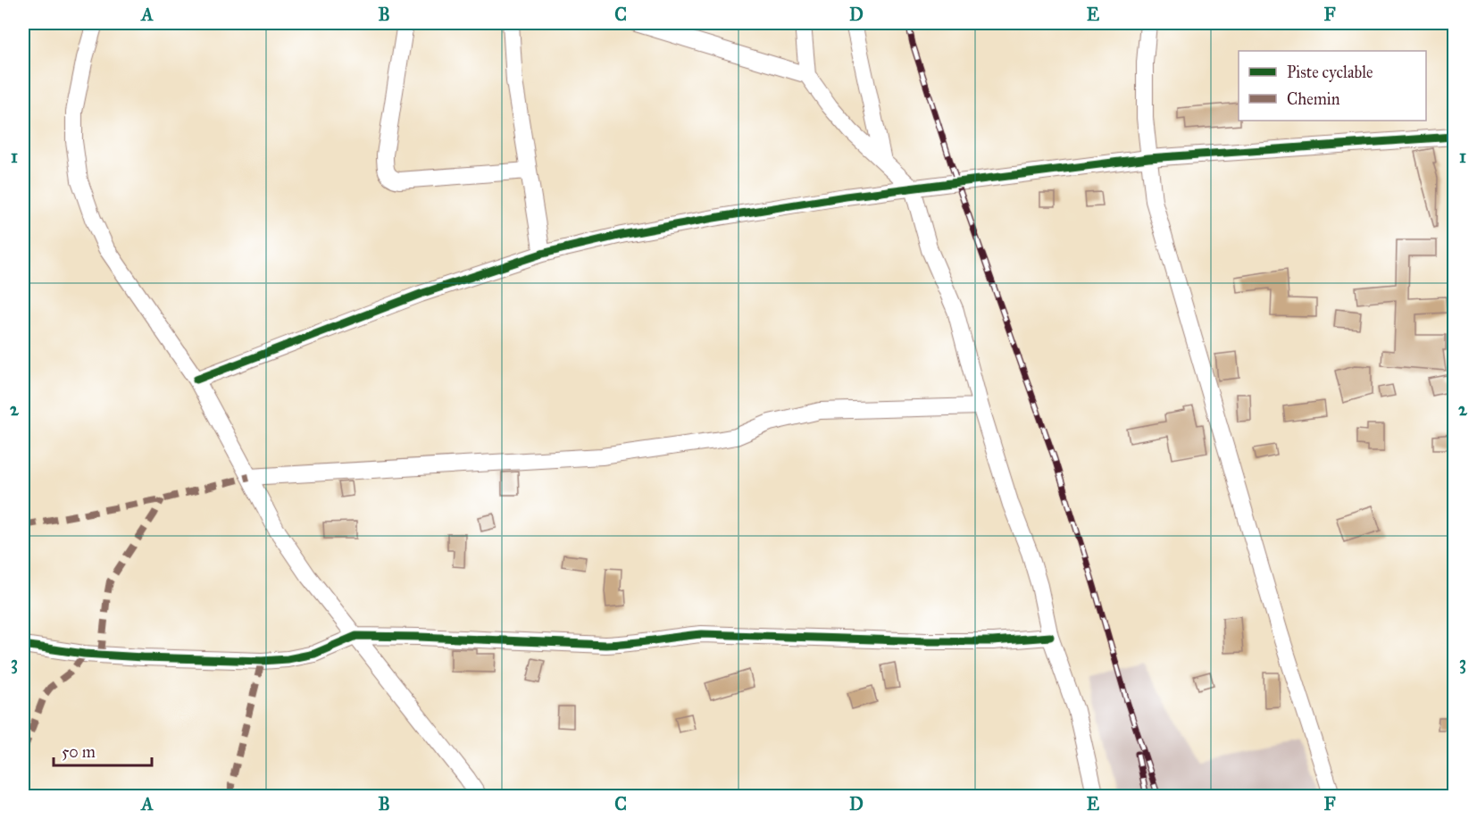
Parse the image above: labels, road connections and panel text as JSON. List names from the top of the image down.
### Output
{
  "legend": ["Piste cyclable", "Chemin"],
  "scale_bar": "50 m",
  "grid": {
    "columns": [
      "A",
      "B",
      "C",
      "D",
      "E",
      "F"
    ],
    "rows": ["1", "2", "3"]
  }
}
